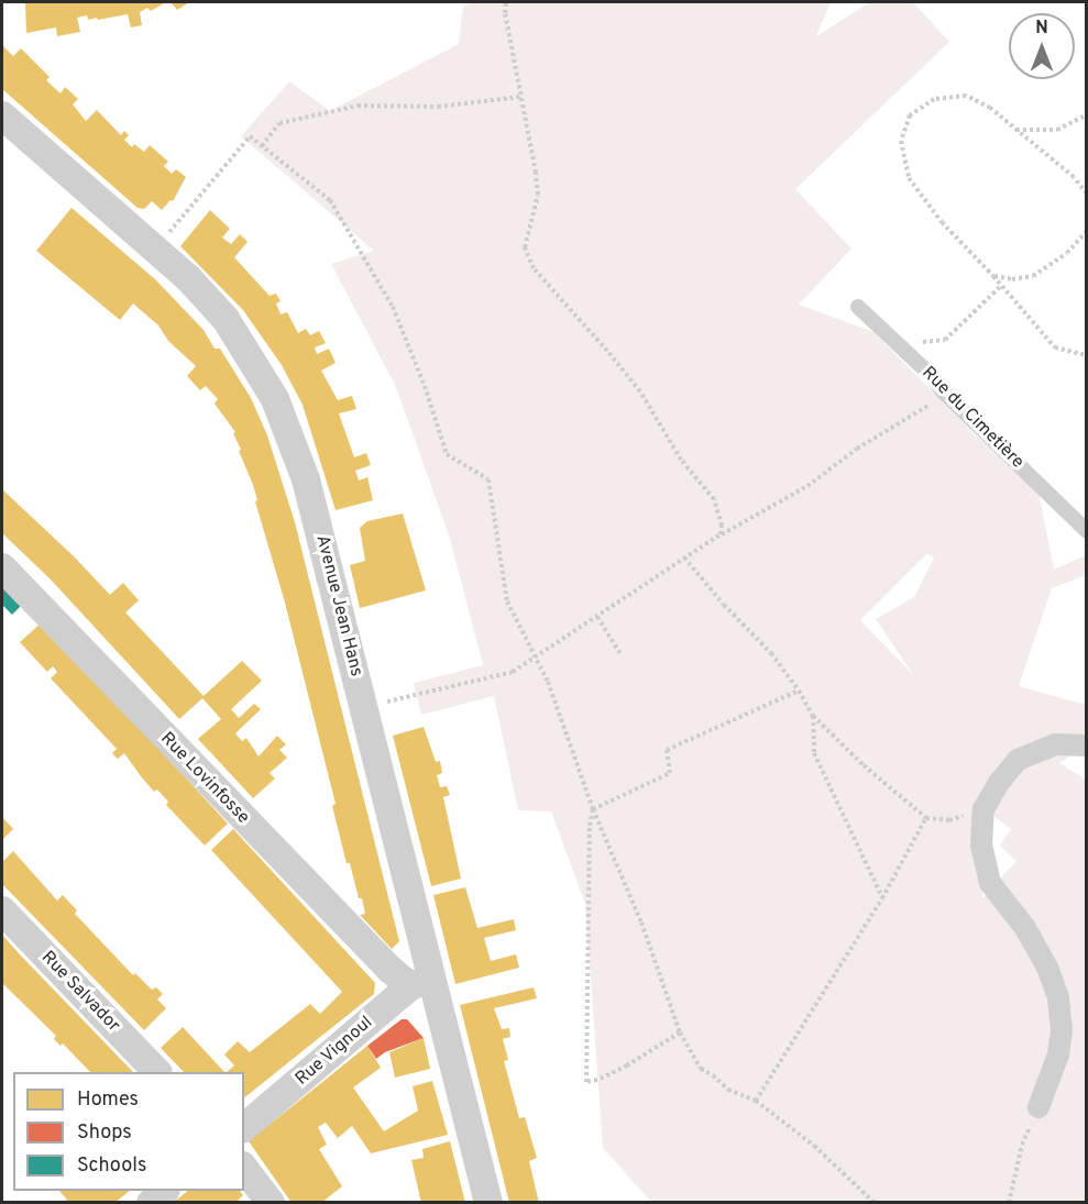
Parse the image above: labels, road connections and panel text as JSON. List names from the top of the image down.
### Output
{
  "streets": {
    "street": [
      "Avenue Jean Hans",
      "Rue Lovinfosse",
      "Rue Salvador",
      "Rue Vignoul"
    ],
    "lane": ["Rue du Cimetière"]
  },
  "crossings": [
    ["Avenue Jean Hans", "Rue Lovinfosse"],
    ["Avenue Jean Hans", "Rue Vignoul"],
    ["Rue Lovinfosse", "Rue Vignoul"]
  ],
  "legend": ["Homes", "Shops", "Schools"],
  "north": "top"
}
